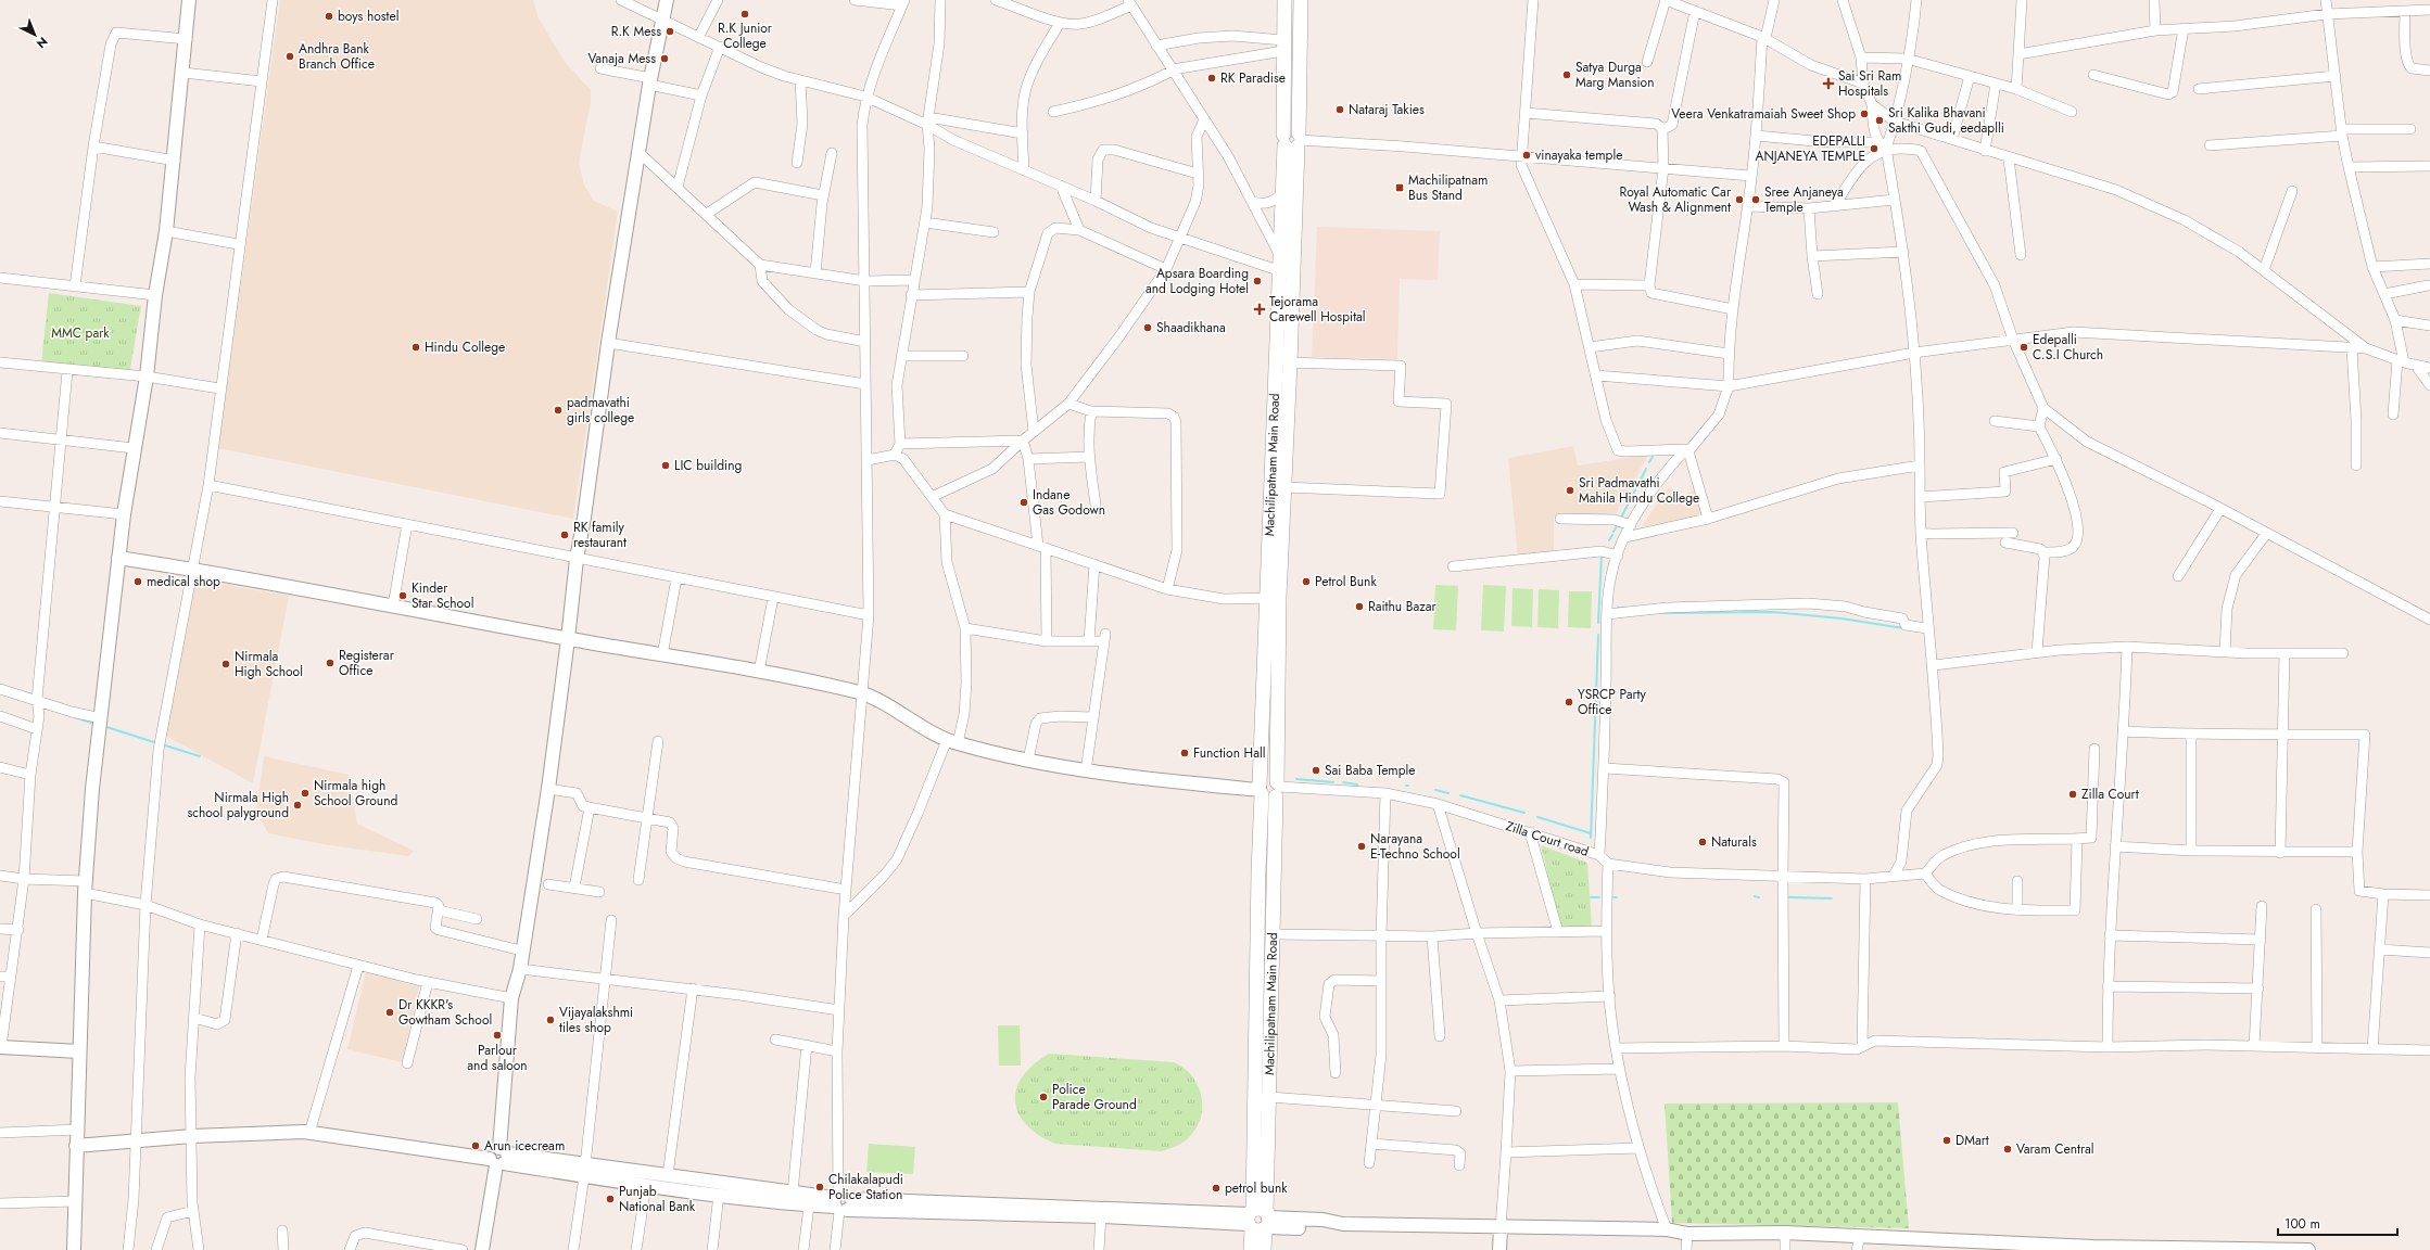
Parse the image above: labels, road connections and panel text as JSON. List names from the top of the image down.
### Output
{
  "streets": {
    "main road": ["Machilipatnam Main Road"],
    "street": ["Zilla Court road"]
  },
  "crossings": [
    ["Machilipatnam Main Road", "Zilla Court road"]
  ],
  "parks": ["MMC park"],
  "places": {
    "other": [
      "R.K Junior College",
      "boys hostel",
      "R.K Mess",
      "Andhra Bank Branch Office",
      "Vanaja Mess",
      "Satya Durga Marg Mansion",
      "RK Paradise",
      "Nataraj Takies",
      "Veera Venkatramaiah Sweet Shop",
      "Sri Kalika Bhavani Sakthi Gudi, eedaplli",
      "EDEPALLI ANJANEYA TEMPLE",
      "vinayaka temple",
      "Royal Automatic Car Wash & Alignment",
      "Sree Anjaneya Temple",
      "Apsara Boarding and Lodging Hotel",
      "Shaadikhana",
      "Hindu College",
      "Edepalli C.S.I Church",
      "padmavathi girls college",
      "LIC building",
      "Sri Padmavathi Mahila Hindu College",
      "Indane Gas Godown",
      "RK family restaurant",
      "medical shop",
      "Petrol Bunk",
      "Kinder Star School",
      "Raithu Bazar",
      "Registerar Office",
      "Nirmala High School",
      "YSRCP Party Office",
      "Function Hall",
      "Sai Baba Temple",
      "Nirmala high School Ground",
      "Zilla Court",
      "Nirmala High school palyground",
      "Naturals",
      "Narayana E-Techno School",
      "Dr KKKR's Gowtham School",
      "Vijayalakshmi tiles shop",
      "Parlour and saloon",
      "Police Parade Ground",
      "DMart",
      "Arun icecream",
      "Varam Central",
      "Chilakalapudi Police Station",
      "petrol bunk",
      "Punjab National Bank"
    ],
    "health": ["Sai Sri Ram Hospitals", "Tejorama Carewell Hospital"],
    "transit": ["Machilipatnam Bus Stand"]
  },
  "scale_bar": "100 m",
  "north": "bottom right"
}
